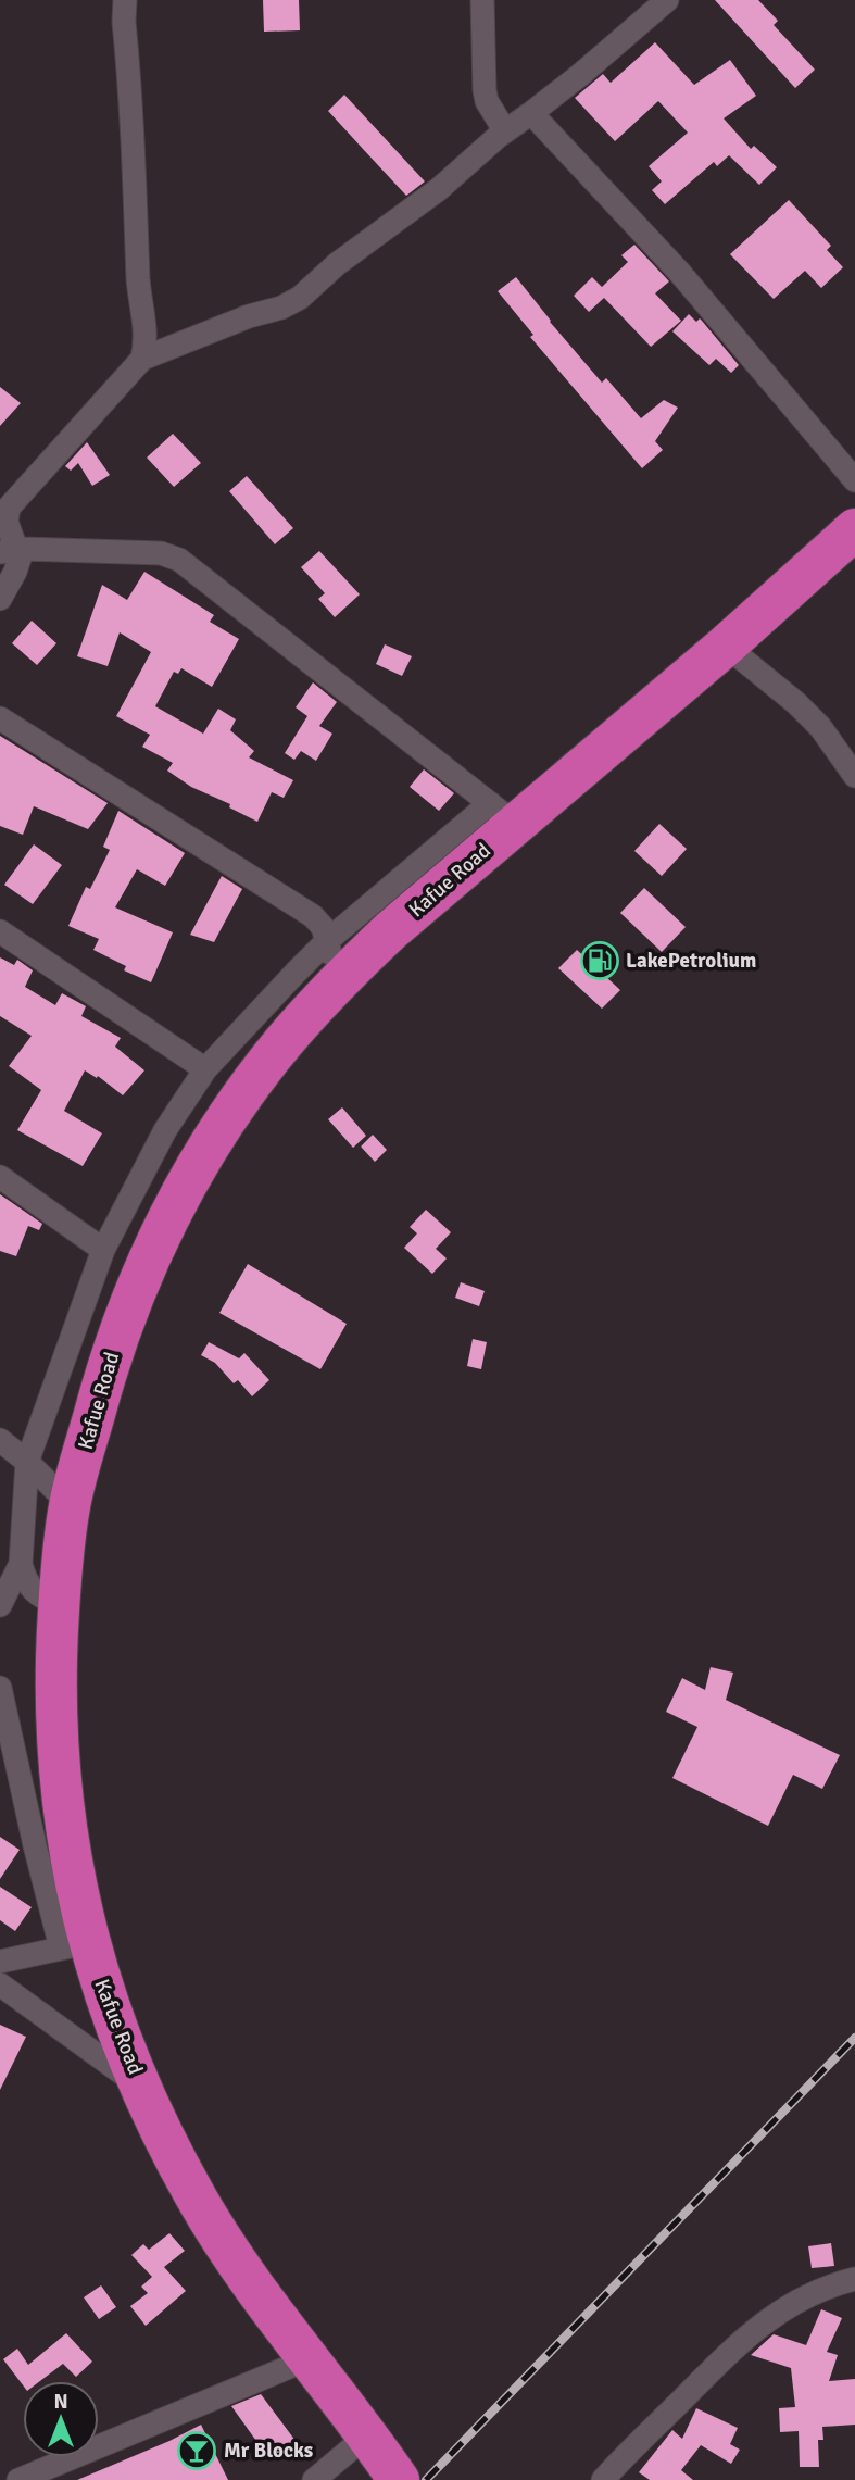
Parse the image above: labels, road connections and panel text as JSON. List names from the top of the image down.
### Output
{
  "streets": {
    "highway": ["Kafue Road"]
  },
  "places": {
    "fuel station": ["LakePetrolium"],
    "bar": ["Mr Blocks"]
  },
  "north": "top"
}
